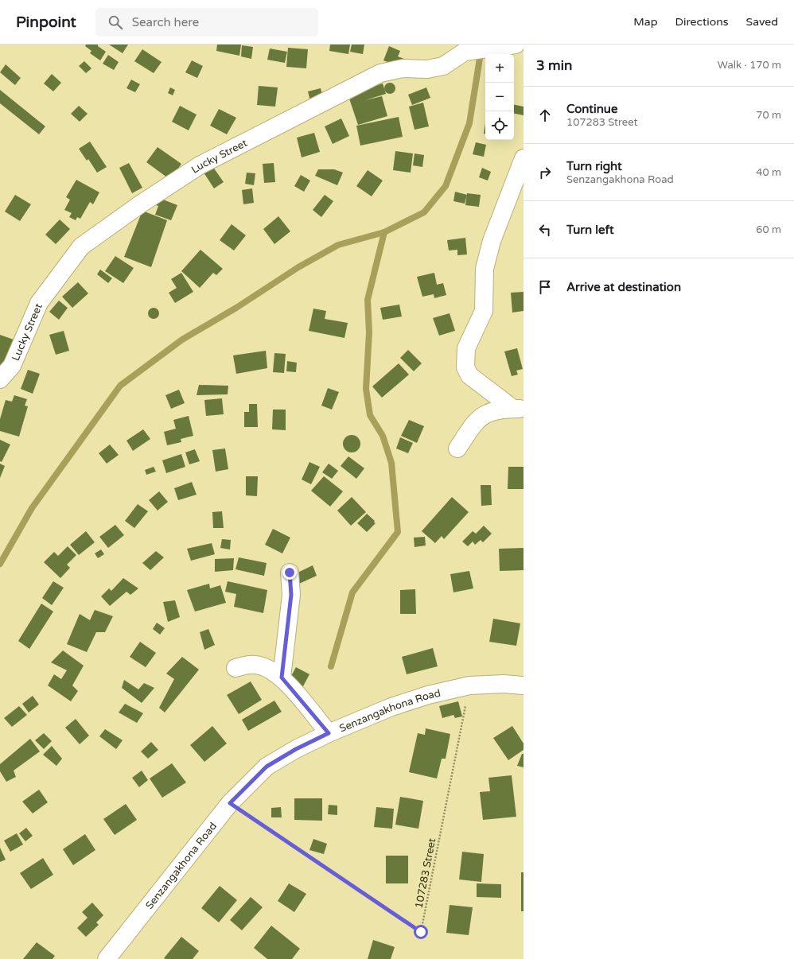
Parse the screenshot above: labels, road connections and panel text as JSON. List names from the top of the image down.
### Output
{
  "streets": {
    "street": ["Lucky Street", "Senzangakhona Road"],
    "path": ["107283 Street"]
  },
  "crossings": [
    ["Senzangakhona Road", "107283 Street"]
  ],
  "page": {
    "header": "Pinpoint",
    "search": "Search here",
    "nav": ["Map", "Directions", "Saved"],
    "heading": ["3 min", "Walk · 170 m"],
    "map_buttons": ["+", "−"],
    "list": [
      ["Continue", "107283 Street", "70 m"],
      ["Turn right", "Senzangakhona Road", "40 m"],
      ["Turn left", "60 m"],
      "Arrive at destination"
    ]
  }
}
